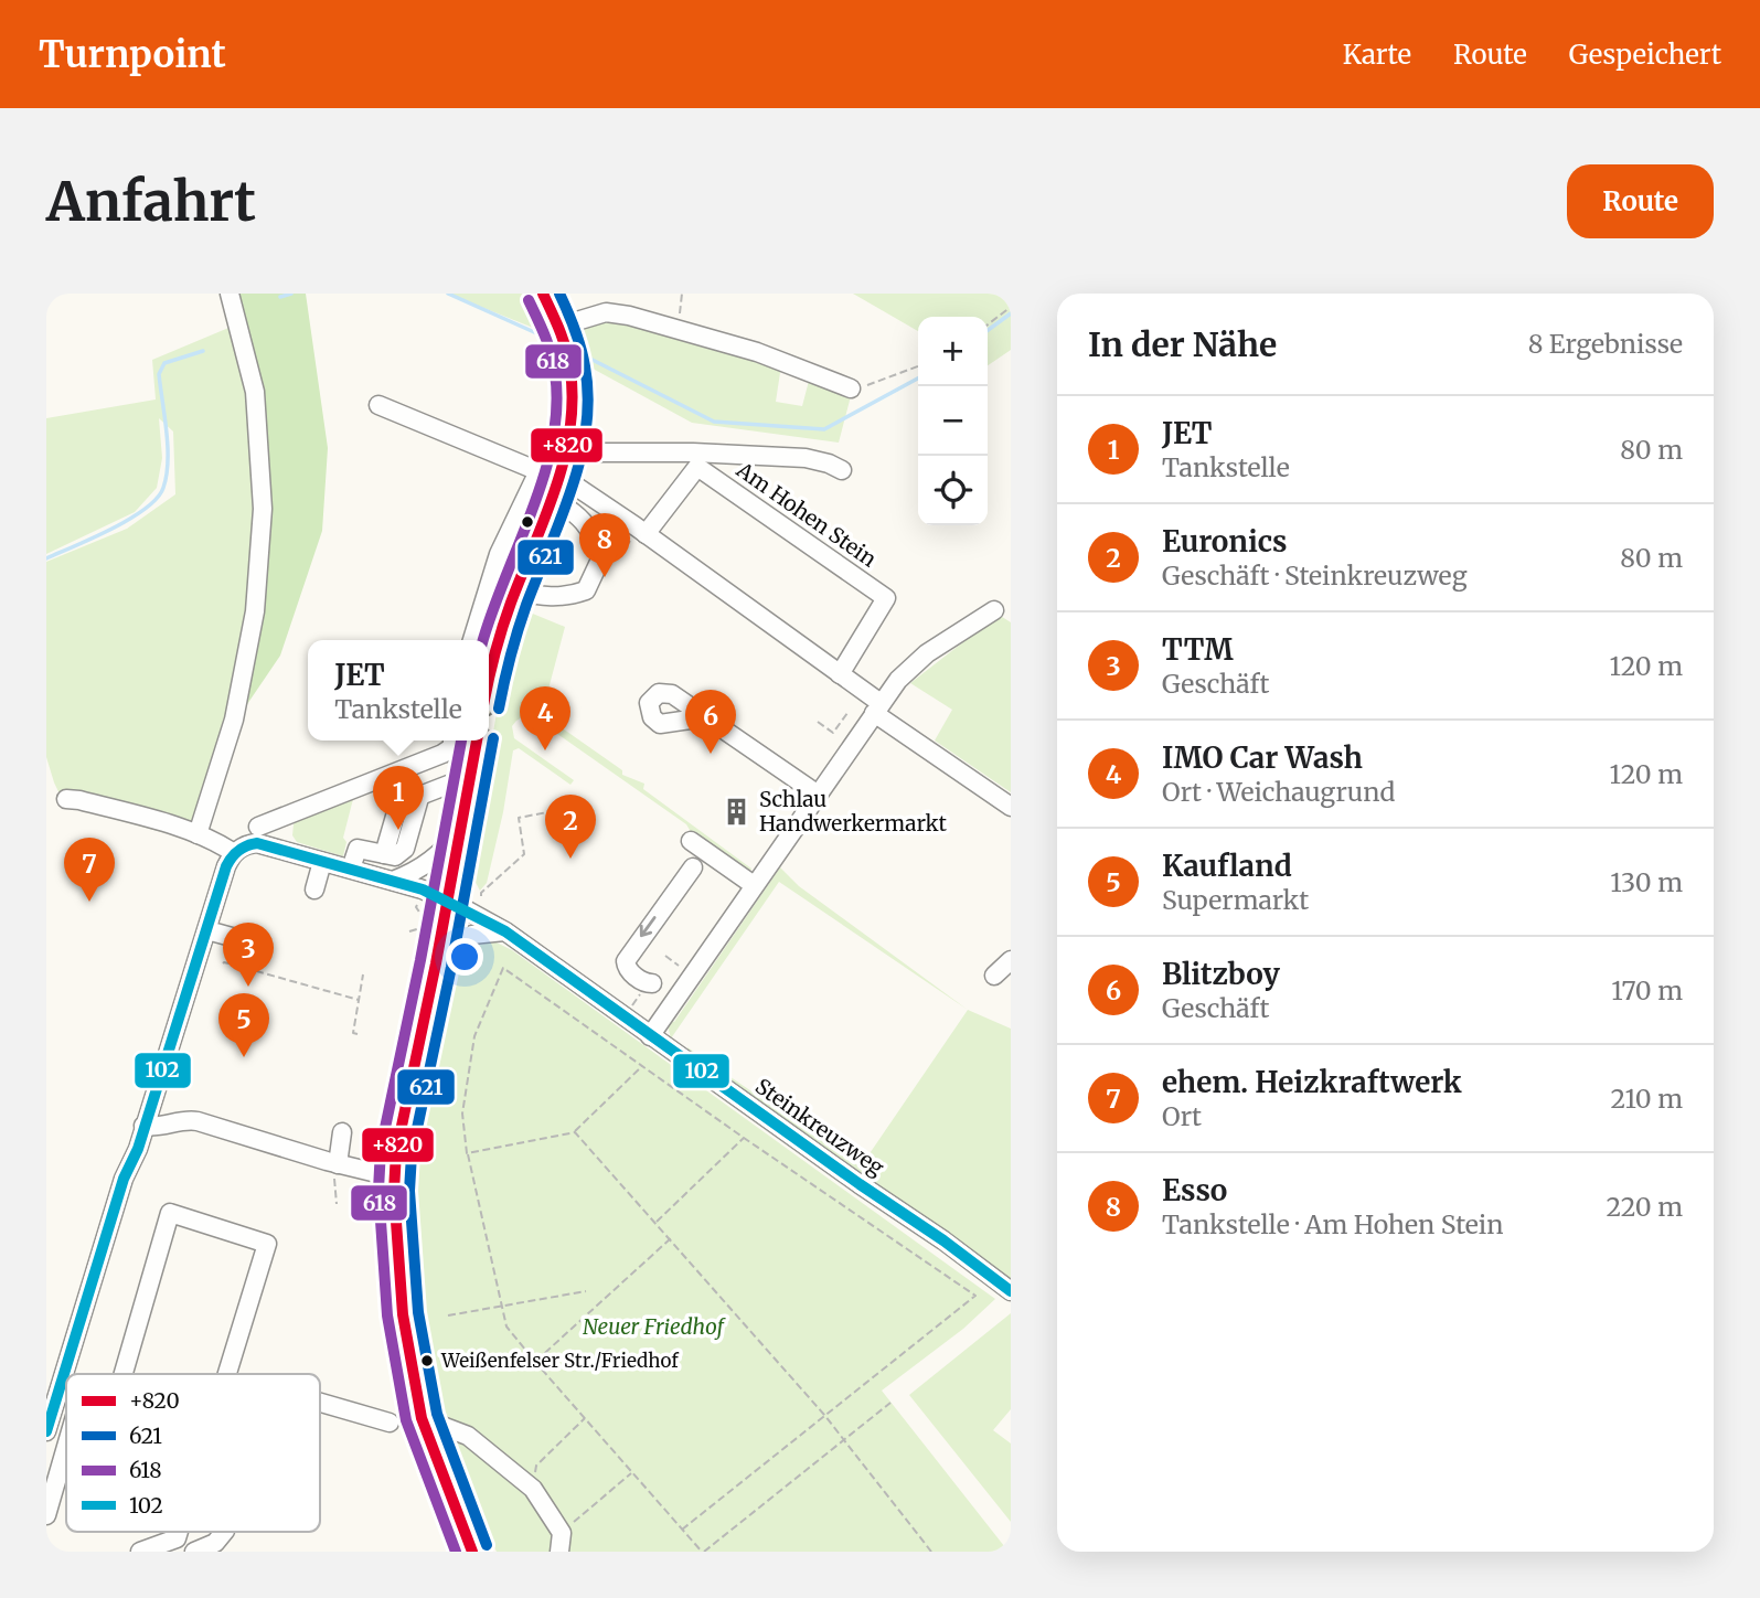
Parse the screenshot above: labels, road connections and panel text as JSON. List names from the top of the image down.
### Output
{
  "streets": {
    "street": ["Am Hohen Stein", "Steinkreuzweg"]
  },
  "parks": ["Neuer Friedhof"],
  "places": {
    "building": ["Schlau Handwerkermarkt"],
    "other": ["Weißenfelser Str./Friedhof"]
  },
  "lines": [
    "transit line +820",
    "transit line 621",
    "transit line 618",
    "transit line 102"
  ],
  "legend": [
    "+820",
    "621",
    "618",
    "102"
  ],
  "page": {
    "header": "Turnpoint",
    "nav": ["Karte", "Route", "Gespeichert"],
    "buttons": "Route",
    "title": "Anfahrt",
    "heading": ["In der Nähe", "8 Ergebnisse"],
    "map_buttons": ["+", "−"],
    "list": [
      {
        "mark": "1",
        "name": "JET",
        "note": "Tankstelle",
        "value": "80 m"
      },
      {
        "mark": "2",
        "name": "Euronics",
        "note": "Geschäft · Steinkreuzweg",
        "value": "80 m"
      },
      {
        "mark": "3",
        "name": "TTM",
        "note": "Geschäft",
        "value": "120 m"
      },
      {
        "mark": "4",
        "name": "IMO Car Wash",
        "note": "Ort · Weichaugrund",
        "value": "120 m"
      },
      {
        "mark": "5",
        "name": "Kaufland",
        "note": "Supermarkt",
        "value": "130 m"
      },
      {
        "mark": "6",
        "name": "Blitzboy",
        "note": "Geschäft",
        "value": "170 m"
      },
      {
        "mark": "7",
        "name": "ehem. Heizkraftwerk",
        "note": "Ort",
        "value": "210 m"
      },
      {
        "mark": "8",
        "name": "Esso",
        "note": "Tankstelle · Am Hohen Stein",
        "value": "220 m"
      }
    ],
    "pins": [
      "8",
      "4",
      "6",
      "1",
      "2",
      "7",
      "3",
      "5"
    ],
    "popup": ["JET", "Tankstelle"]
  }
}
